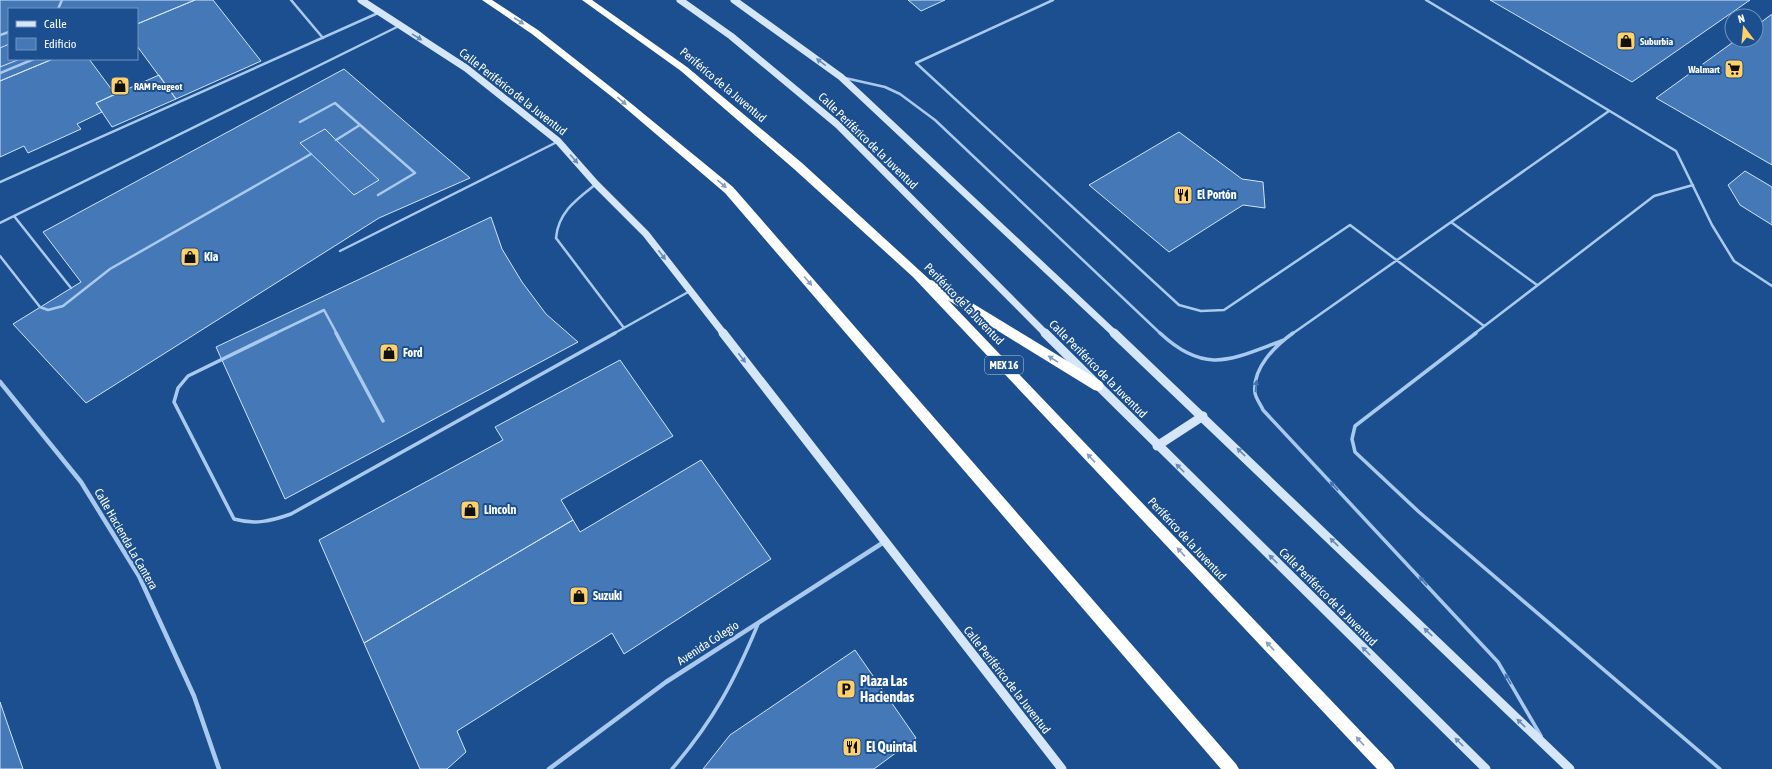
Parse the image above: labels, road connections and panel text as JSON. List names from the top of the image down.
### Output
{
  "streets": {
    "highway": ["Periférico de la Juventud", "MEX 16"],
    "main road": ["Calle Periférico de la Juventud"],
    "street": ["Calle Hacienda La Cantera", "Avenida Colegio"]
  },
  "crossings": [
    ["Calle Periférico de la Juventud", "Avenida Colegio"]
  ],
  "places": {
    "shop": [
      "Suburbia",
      "RAM Peugeot",
      "Kia",
      "Ford",
      "Lincoln",
      "Suzuki"
    ],
    "supermarket": ["Walmart"],
    "restaurant": ["El Portón", "El Quintal"],
    "parking": ["Plaza Las Haciendas"]
  },
  "legend": ["Calle", "Edificio"],
  "north": "top"
}
